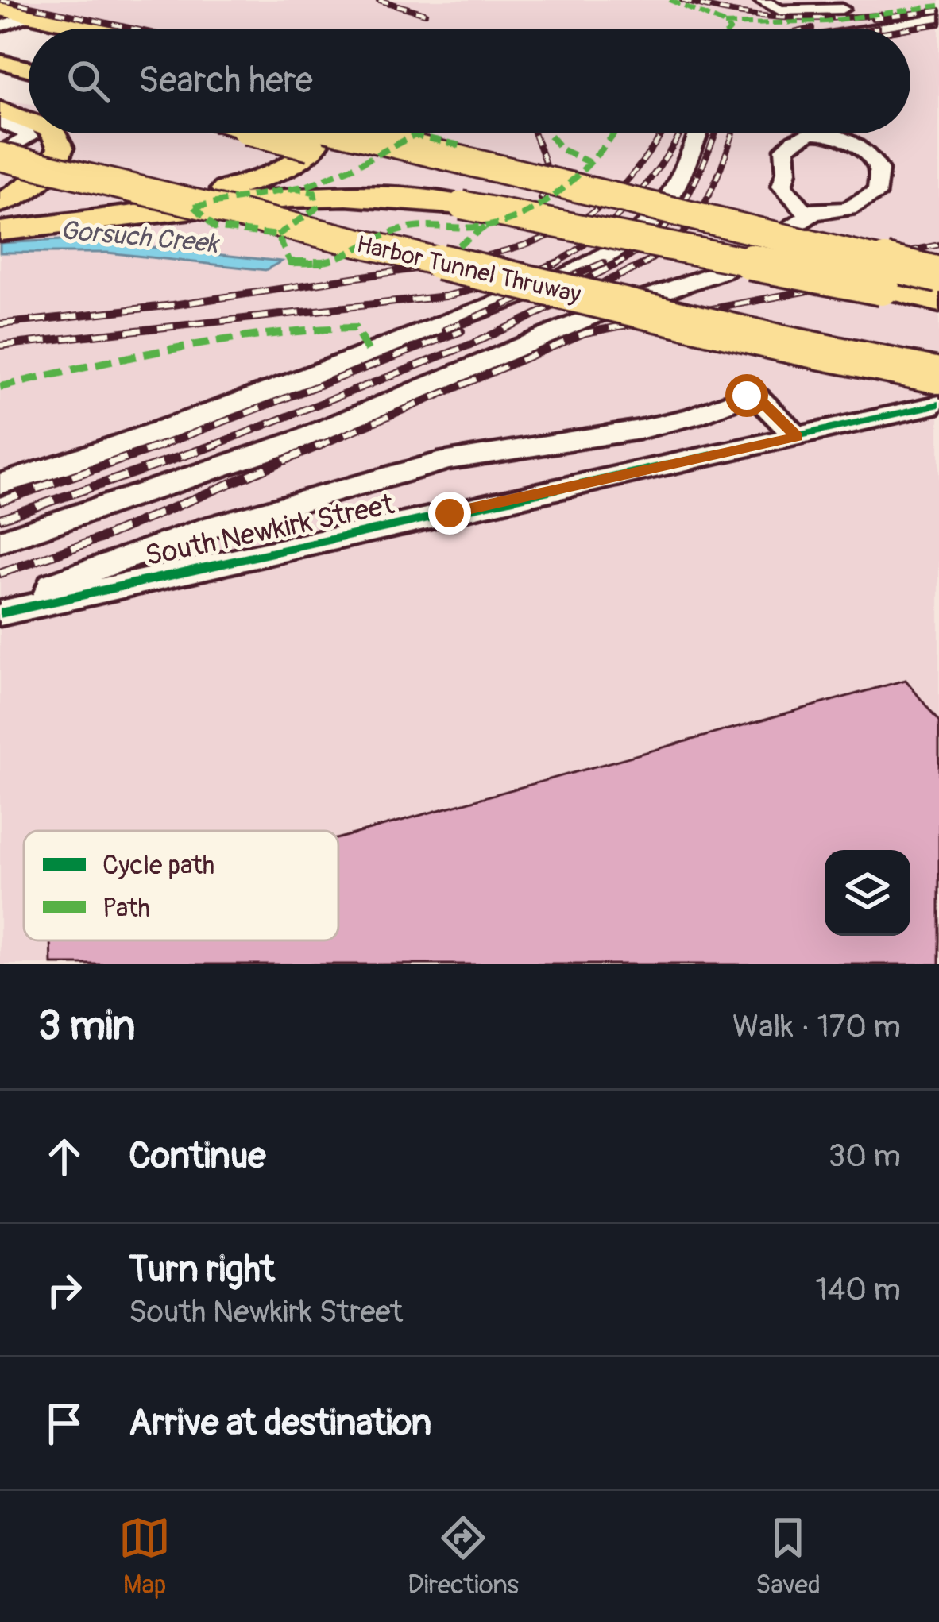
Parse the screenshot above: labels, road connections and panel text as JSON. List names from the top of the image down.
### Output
{
  "streets": {
    "highway": ["Harbor Tunnel Thruway"],
    "street": ["South Newkirk Street"]
  },
  "water": ["Gorsuch Creek"],
  "legend": ["Cycle path", "Path"],
  "page": {
    "search": "Search here",
    "heading": ["3 min", "Walk · 170 m"],
    "list": [
      ["Continue", "30 m"],
      ["Turn right", "South Newkirk Street", "140 m"],
      "Arrive at destination"
    ],
    "nav": ["Map", "Directions", "Saved"]
  }
}
